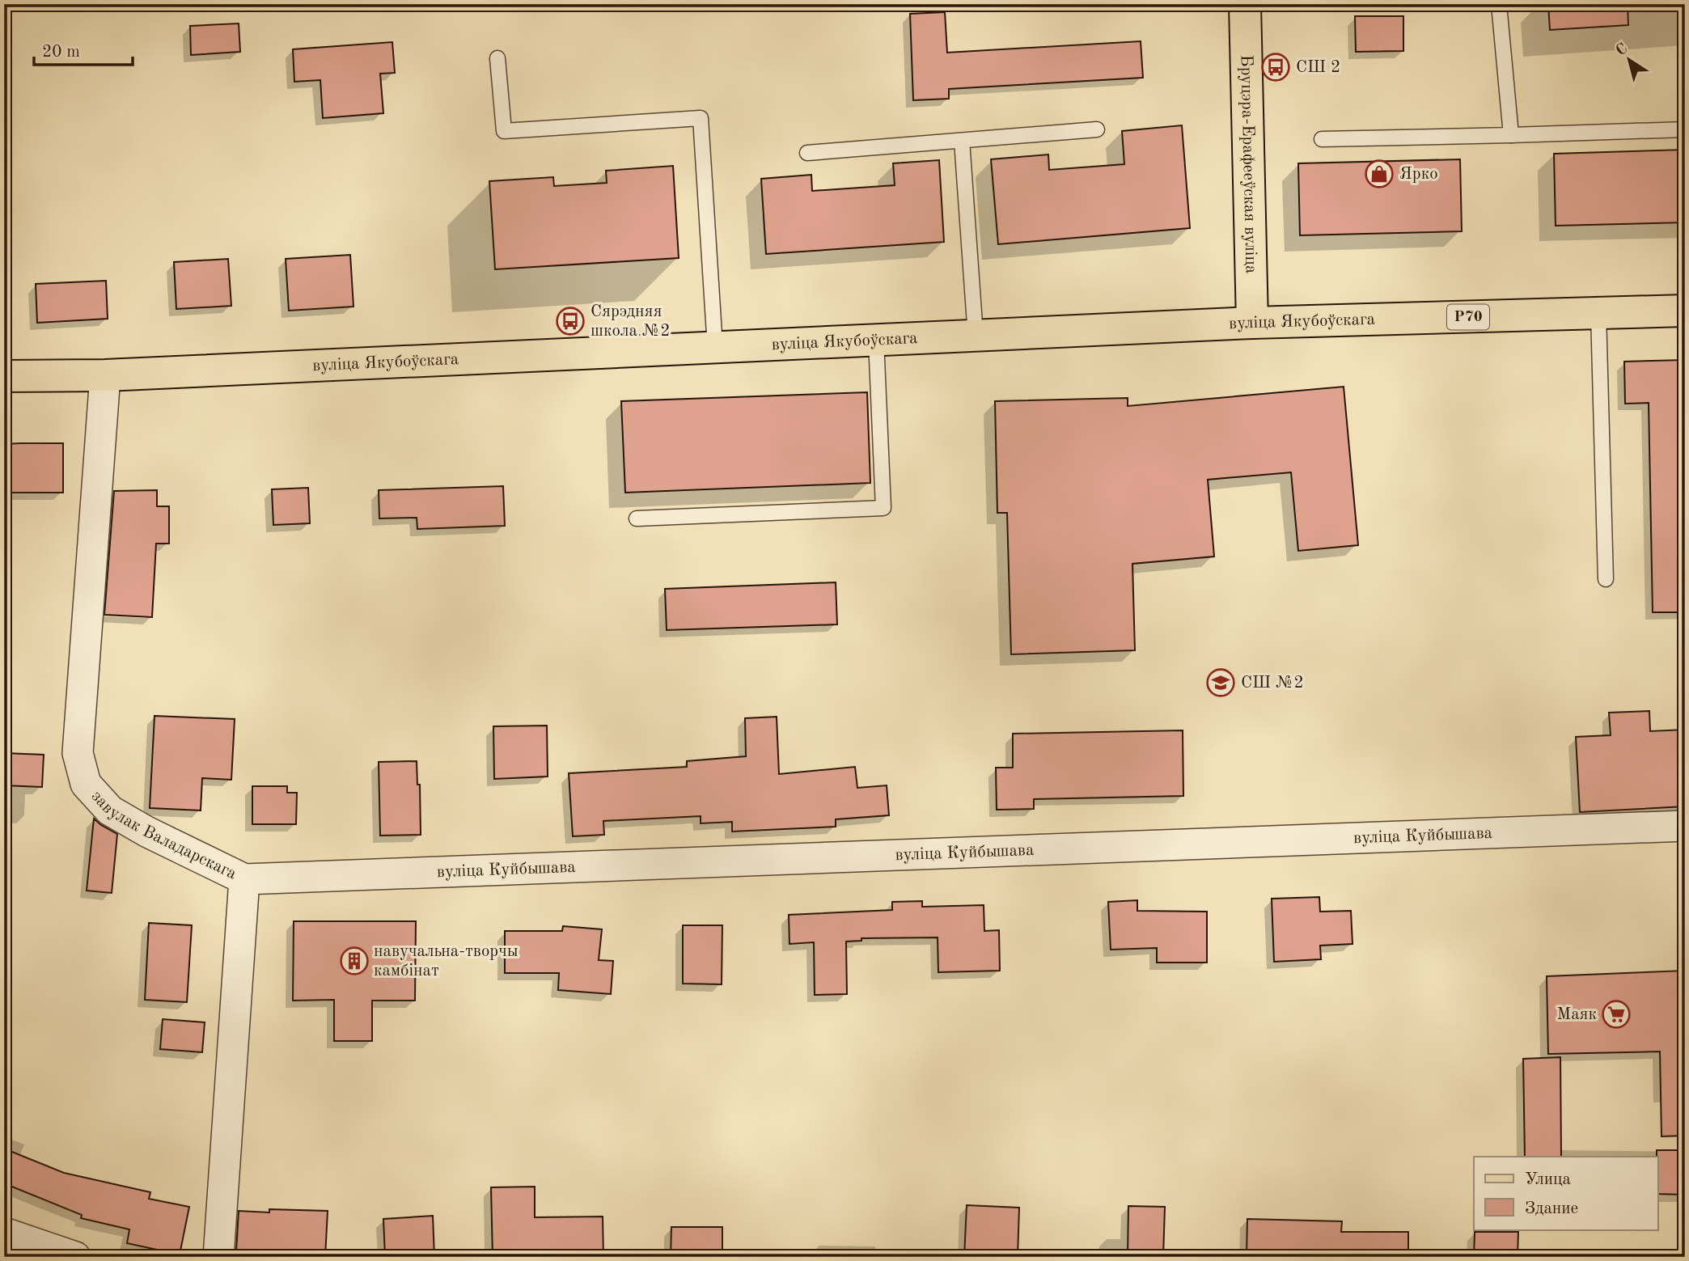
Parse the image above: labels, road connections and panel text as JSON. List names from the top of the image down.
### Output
{
  "streets": {
    "main road": ["Бруцэра-Ерафееўская вуліца", "Р70", "вуліца Якубоўскага"],
    "street": ["завулак Валадарскага", "вуліца Куйбышава"]
  },
  "crossings": [
    ["Бруцэра-Ерафееўская вуліца", "вуліца Якубоўскага"],
    ["вуліца Якубоўскага", "завулак Валадарскага"],
    ["завулак Валадарскага", "вуліца Куйбышава"]
  ],
  "places": {
    "bus stop": ["СШ 2", "Сярэдняя школа №2"],
    "shop": ["Ярко"],
    "school or university": ["СШ №2"],
    "building": ["навучальна-творчы камбінат"],
    "supermarket": ["Маяк"]
  },
  "legend": ["Улица", "Здание"],
  "scale_bar": "20 m",
  "north": "top left"
}
